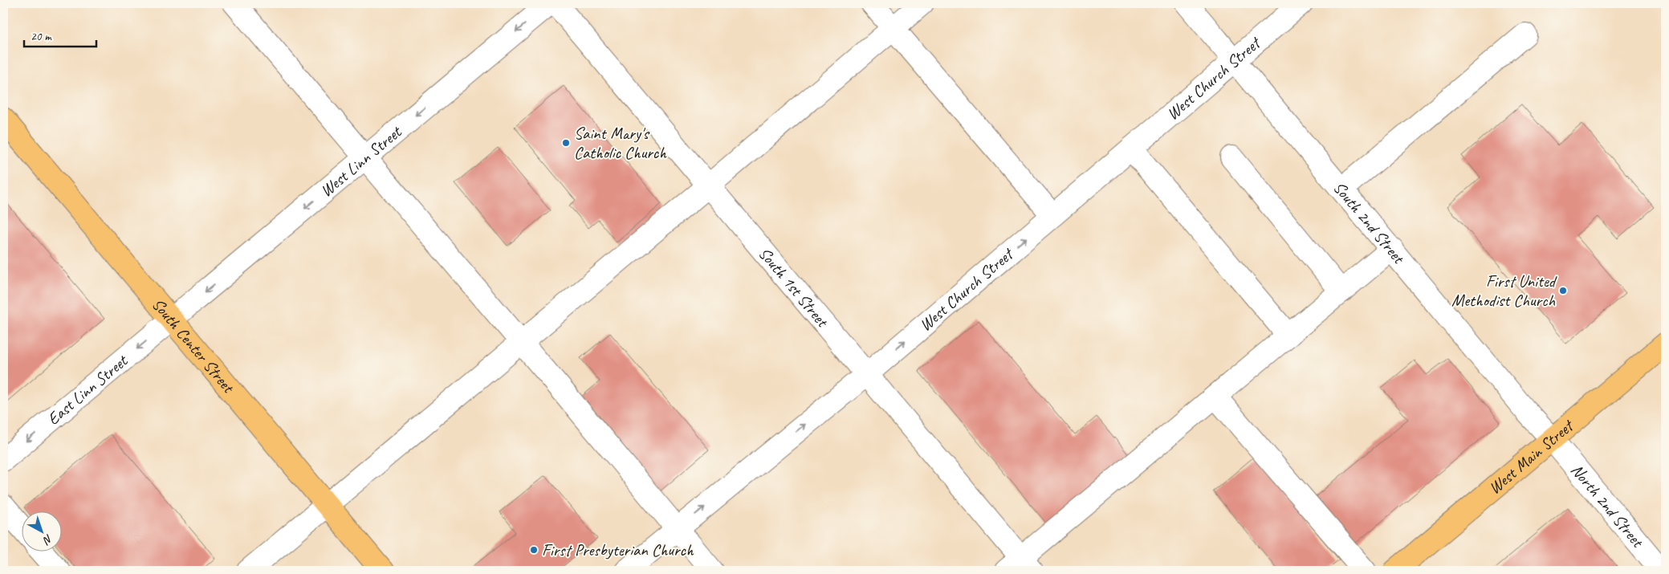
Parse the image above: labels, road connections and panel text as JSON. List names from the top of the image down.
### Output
{
  "streets": {
    "main road": ["South Center Street", "West Main Street"],
    "street": [
      "West Church Street",
      "West Linn Street",
      "South 2nd Street",
      "South 1st Street",
      "East Linn Street",
      "North 2nd Street"
    ]
  },
  "crossings": [
    ["West Church Street", "South 2nd Street"],
    ["West Church Street", "South 1st Street"],
    ["West Linn Street", "South Center Street"],
    ["West Linn Street", "East Linn Street"],
    ["South 2nd Street", "West Main Street"],
    ["South 2nd Street", "North 2nd Street"],
    ["South Center Street", "East Linn Street"],
    ["West Main Street", "North 2nd Street"]
  ],
  "one_way": ["West Church Street", "West Linn Street", "East Linn Street"],
  "places": ["Saint Mary's Catholic Church", "First United Methodist Church", "First Presbyterian Church"],
  "scale_bar": "20 m",
  "north": "bottom right"
}
